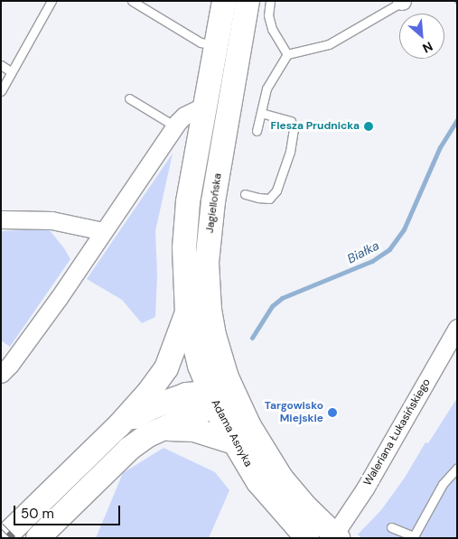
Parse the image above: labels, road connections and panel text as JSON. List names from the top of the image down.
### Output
{
  "streets": {
    "main road": ["Jagiellońska", "Adama Asnyka"],
    "street": ["Waleriana Łukasińskiego"]
  },
  "crossings": [
    ["Jagiellońska", "Adama Asnyka"],
    ["Waleriana Łukasińskiego", "Adama Asnyka"]
  ],
  "water": ["Białka"],
  "places": ["Flesza Prudnicka", "Targowisko Miejskie"],
  "scale_bar": "50 m",
  "north": "bottom right"
}
